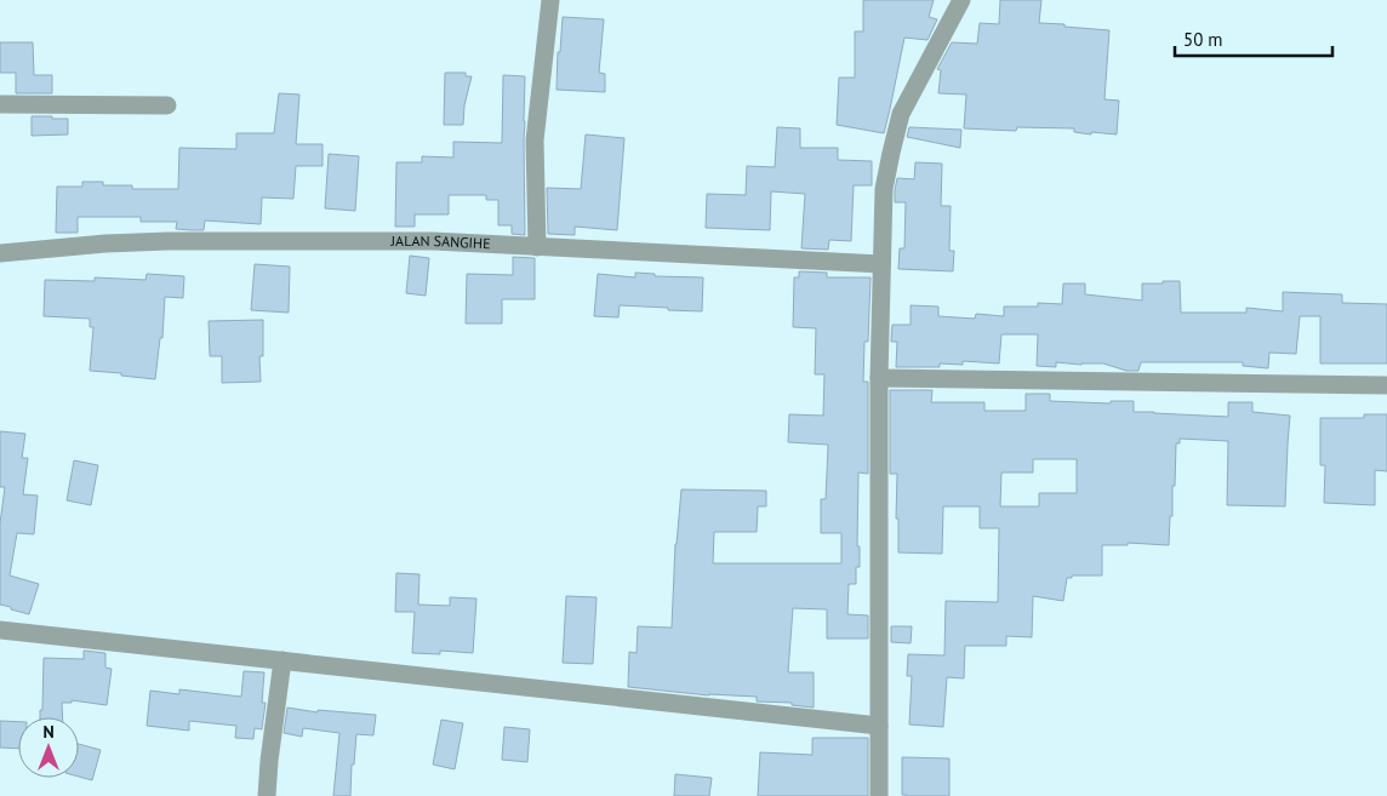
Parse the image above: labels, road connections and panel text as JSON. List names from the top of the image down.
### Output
{
  "streets": {
    "street": ["JALAN SANGIHE"]
  },
  "scale_bar": "50 m",
  "north": "top"
}
